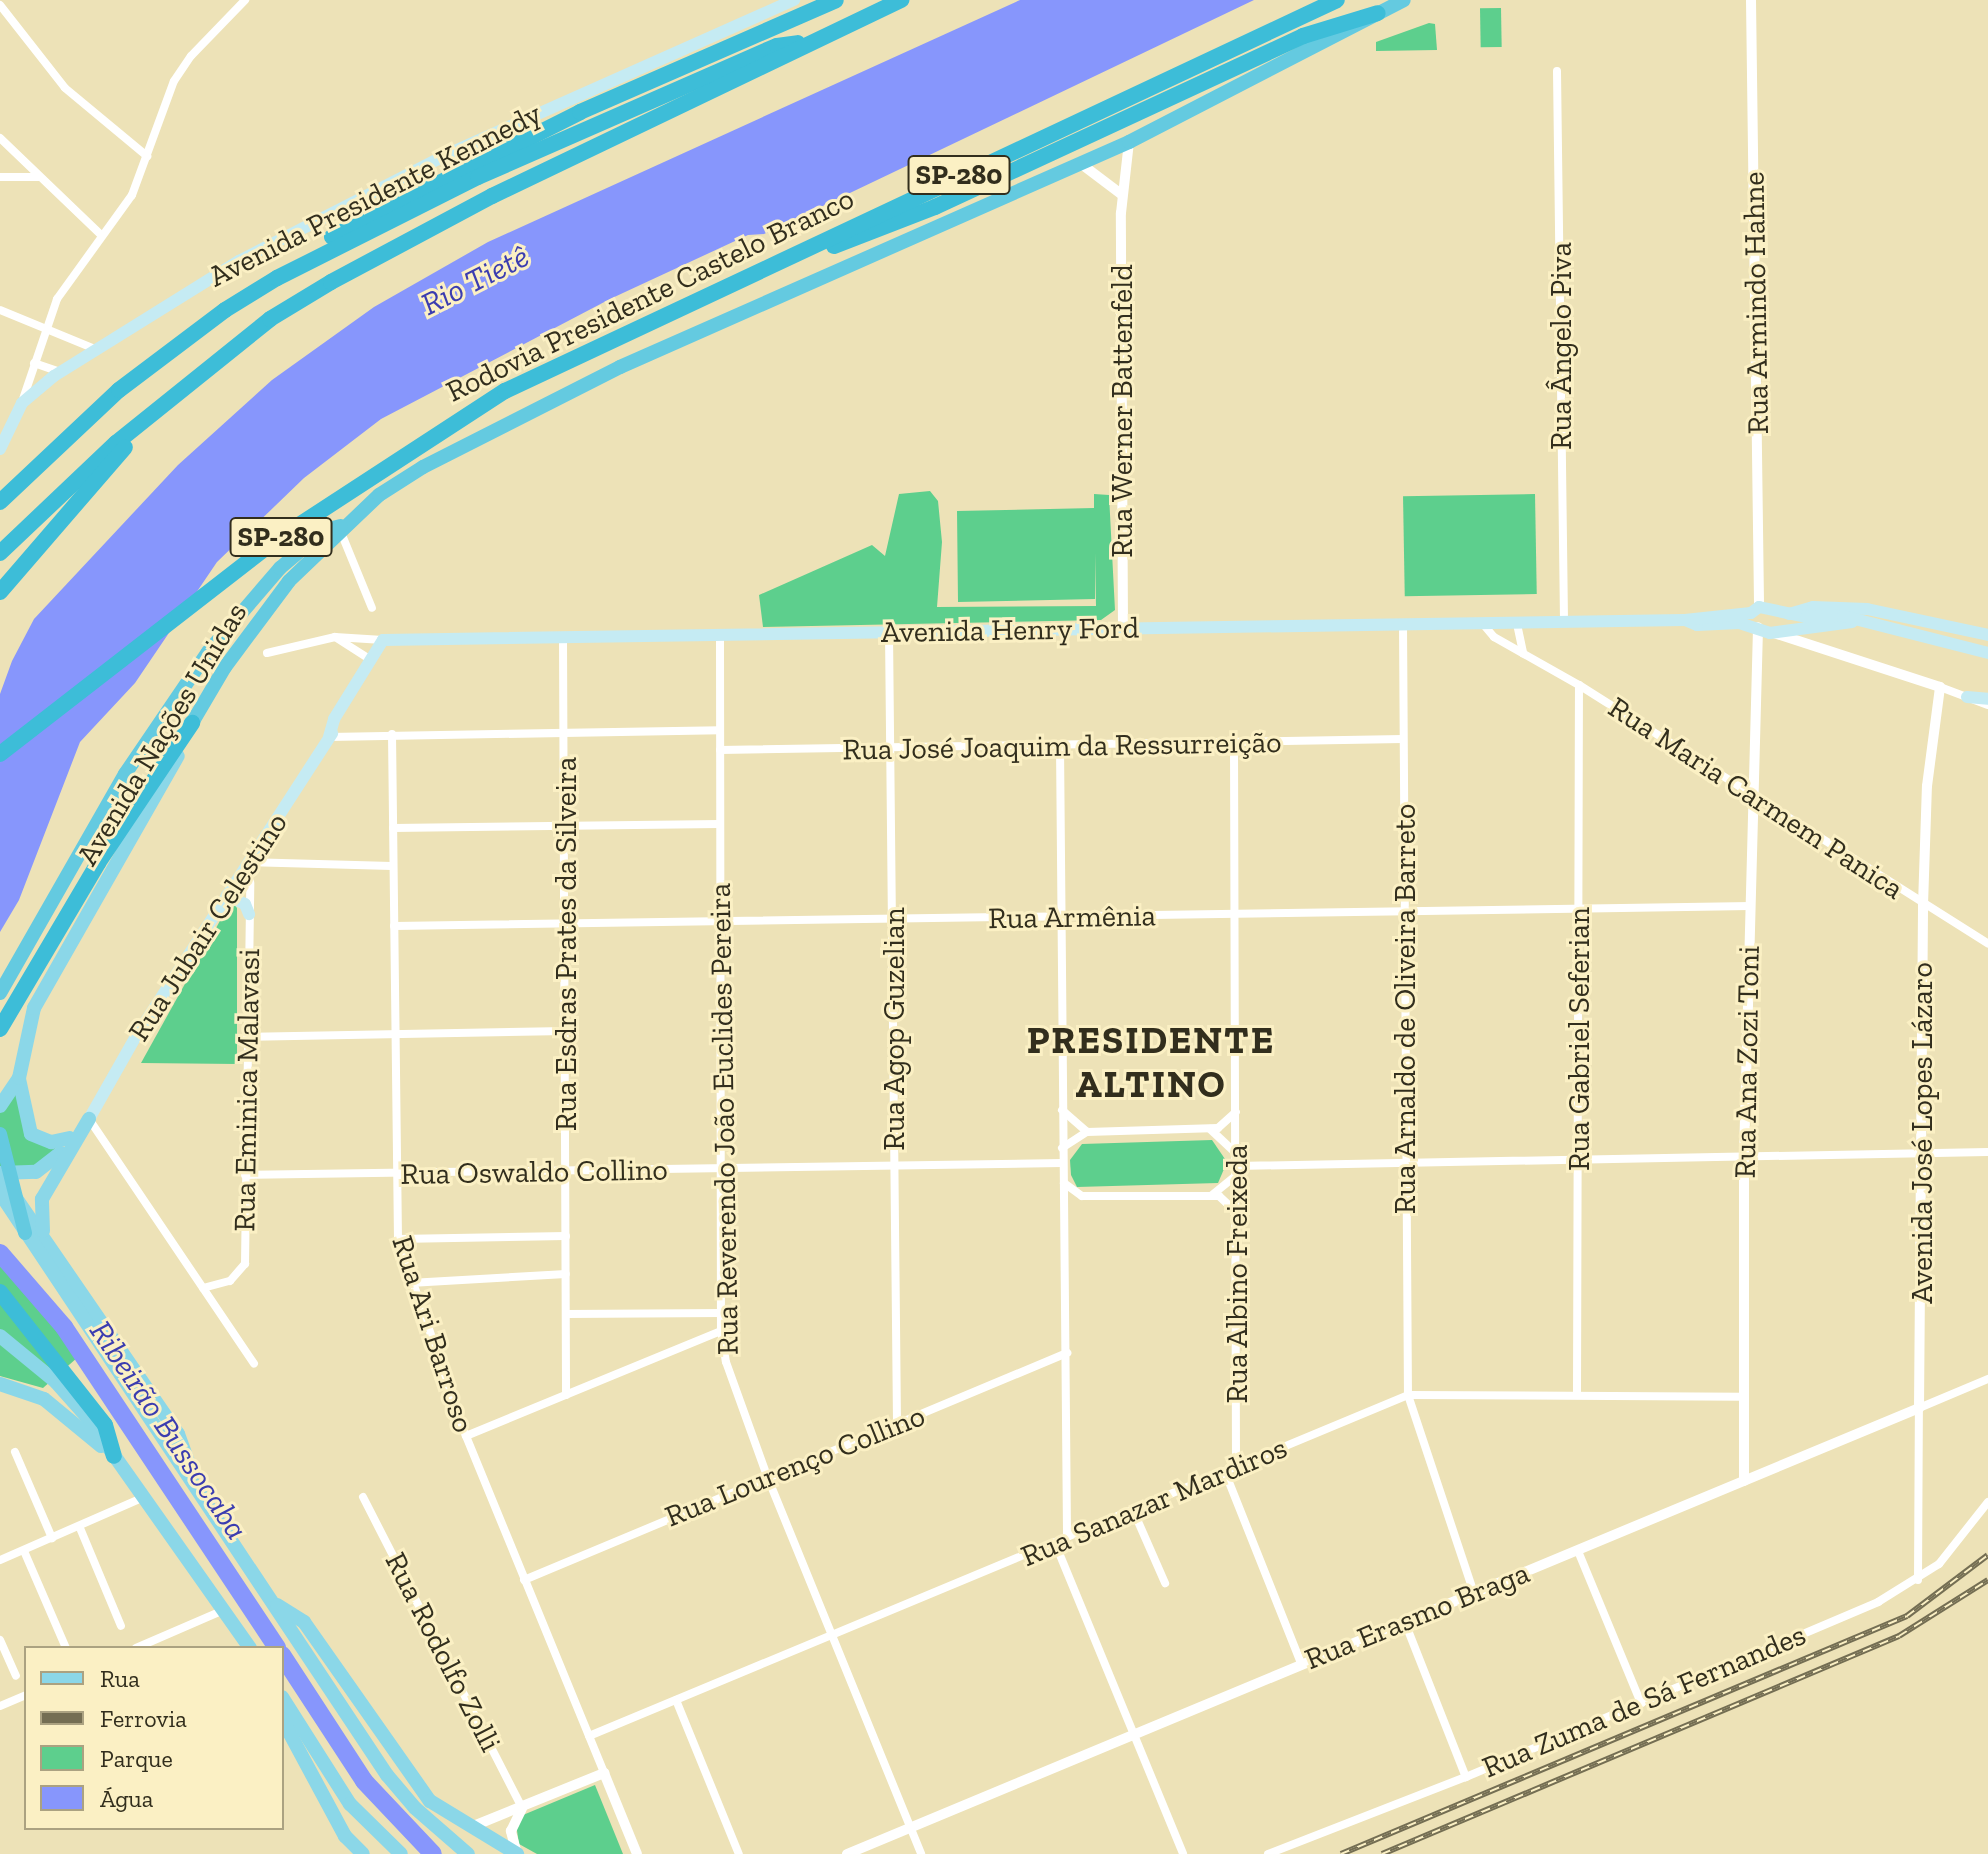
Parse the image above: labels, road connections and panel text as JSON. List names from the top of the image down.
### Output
{
  "streets": {
    "highway": ["SP-280", "Rodovia Presidente Castelo Branco", "Avenida Nações Unidas"],
    "main road": ["Avenida Presidente Kennedy", "Avenida Henry Ford", "Rua Jubair Celestino"],
    "street": [
      "Rua Armindo Hahne",
      "Rua Ângelo Piva",
      "Rua Werner Battenfeld",
      "Rua José Joaquim da Ressurreição",
      "Rua Maria Carmem Panica",
      "Rua Armênia",
      "Rua Esdras Prates da Silveira",
      "Rua Arnaldo de Oliveira Barreto",
      "Rua Agop Guzelian",
      "Rua Gabriel Seferian",
      "Rua Ana Zozi Toni",
      "Rua Eminica Malavasi",
      "Rua Reverendo João Euclides Pereira",
      "Avenida José Lopes Lázaro",
      "Rua Oswaldo Collino",
      "Rua Albino Freixeda",
      "Rua Ari Barroso",
      "Rua Lourenço Collino",
      "Rua Sanazar Mardiros",
      "Rua Erasmo Braga",
      "Rua Rodolfo Zolli",
      "Rua Zuma de Sá Fernandes"
    ]
  },
  "crossings": [
    ["Rua Armindo Hahne", "Avenida Henry Ford"],
    ["Rua Ângelo Piva", "Avenida Henry Ford"],
    ["Rua Werner Battenfeld", "Avenida Henry Ford"],
    ["Rua Werner Battenfeld", "Avenida Nações Unidas"],
    ["Avenida Henry Ford", "Rua Maria Carmem Panica"],
    ["Avenida Henry Ford", "Rua Jubair Celestino"],
    ["Avenida Henry Ford", "Rua Esdras Prates da Silveira"],
    ["Avenida Henry Ford", "Rua Arnaldo de Oliveira Barreto"],
    ["Avenida Henry Ford", "Rua Agop Guzelian"],
    ["Avenida Henry Ford", "Rua Ana Zozi Toni"],
    ["Avenida Henry Ford", "Rua Reverendo João Euclides Pereira"],
    ["Avenida Henry Ford", "Avenida José Lopes Lázaro"],
    ["Rua José Joaquim da Ressurreição", "Rua Arnaldo de Oliveira Barreto"],
    ["Rua José Joaquim da Ressurreição", "Rua Agop Guzelian"],
    ["Rua José Joaquim da Ressurreição", "Rua Reverendo João Euclides Pereira"],
    ["Rua José Joaquim da Ressurreição", "Rua Albino Freixeda"],
    ["Rua Maria Carmem Panica", "Rua Gabriel Seferian"],
    ["Rua Maria Carmem Panica", "Rua Ana Zozi Toni"],
    ["Rua Maria Carmem Panica", "Avenida José Lopes Lázaro"],
    ["Rua Armênia", "Rua Esdras Prates da Silveira"],
    ["Rua Armênia", "Rua Arnaldo de Oliveira Barreto"],
    ["Rua Armênia", "Rua Agop Guzelian"],
    ["Rua Armênia", "Rua Gabriel Seferian"],
    ["Rua Armênia", "Rua Ana Zozi Toni"],
    ["Rua Armênia", "Rua Reverendo João Euclides Pereira"],
    ["Rua Armênia", "Rua Albino Freixeda"],
    ["Rua Armênia", "Rua Ari Barroso"],
    ["Rua Jubair Celestino", "Rua Eminica Malavasi"],
    ["Rua Esdras Prates da Silveira", "Rua Oswaldo Collino"],
    ["Rua Arnaldo de Oliveira Barreto", "Rua Sanazar Mardiros"],
    ["Rua Arnaldo de Oliveira Barreto", "Rua Erasmo Braga"],
    ["Rua Agop Guzelian", "Rua Oswaldo Collino"],
    ["Rua Agop Guzelian", "Rua Lourenço Collino"],
    ["Rua Gabriel Seferian", "Rua Sanazar Mardiros"],
    ["Rua Ana Zozi Toni", "Rua Sanazar Mardiros"],
    ["Rua Ana Zozi Toni", "Rua Erasmo Braga"],
    ["Rua Eminica Malavasi", "Rua Oswaldo Collino"],
    ["Rua Reverendo João Euclides Pereira", "Rua Oswaldo Collino"],
    ["Rua Reverendo João Euclides Pereira", "Rua Lourenço Collino"],
    ["Rua Reverendo João Euclides Pereira", "Rua Sanazar Mardiros"],
    ["Rua Reverendo João Euclides Pereira", "Rua Erasmo Braga"],
    ["Avenida José Lopes Lázaro", "Rua Erasmo Braga"],
    ["Avenida José Lopes Lázaro", "Rua Zuma de Sá Fernandes"],
    ["Rua Oswaldo Collino", "Rua Ari Barroso"],
    ["Rua Albino Freixeda", "Rua Sanazar Mardiros"],
    ["Rua Ari Barroso", "Rua Lourenço Collino"],
    ["Rua Ari Barroso", "Rua Sanazar Mardiros"]
  ],
  "districts": ["PRESIDENTE ALTINO"],
  "water": ["Rio Tietê", "Ribeirão Bussocaba"],
  "legend": [
    "Rua",
    "Ferrovia",
    "Parque",
    "Água"
  ]
}
